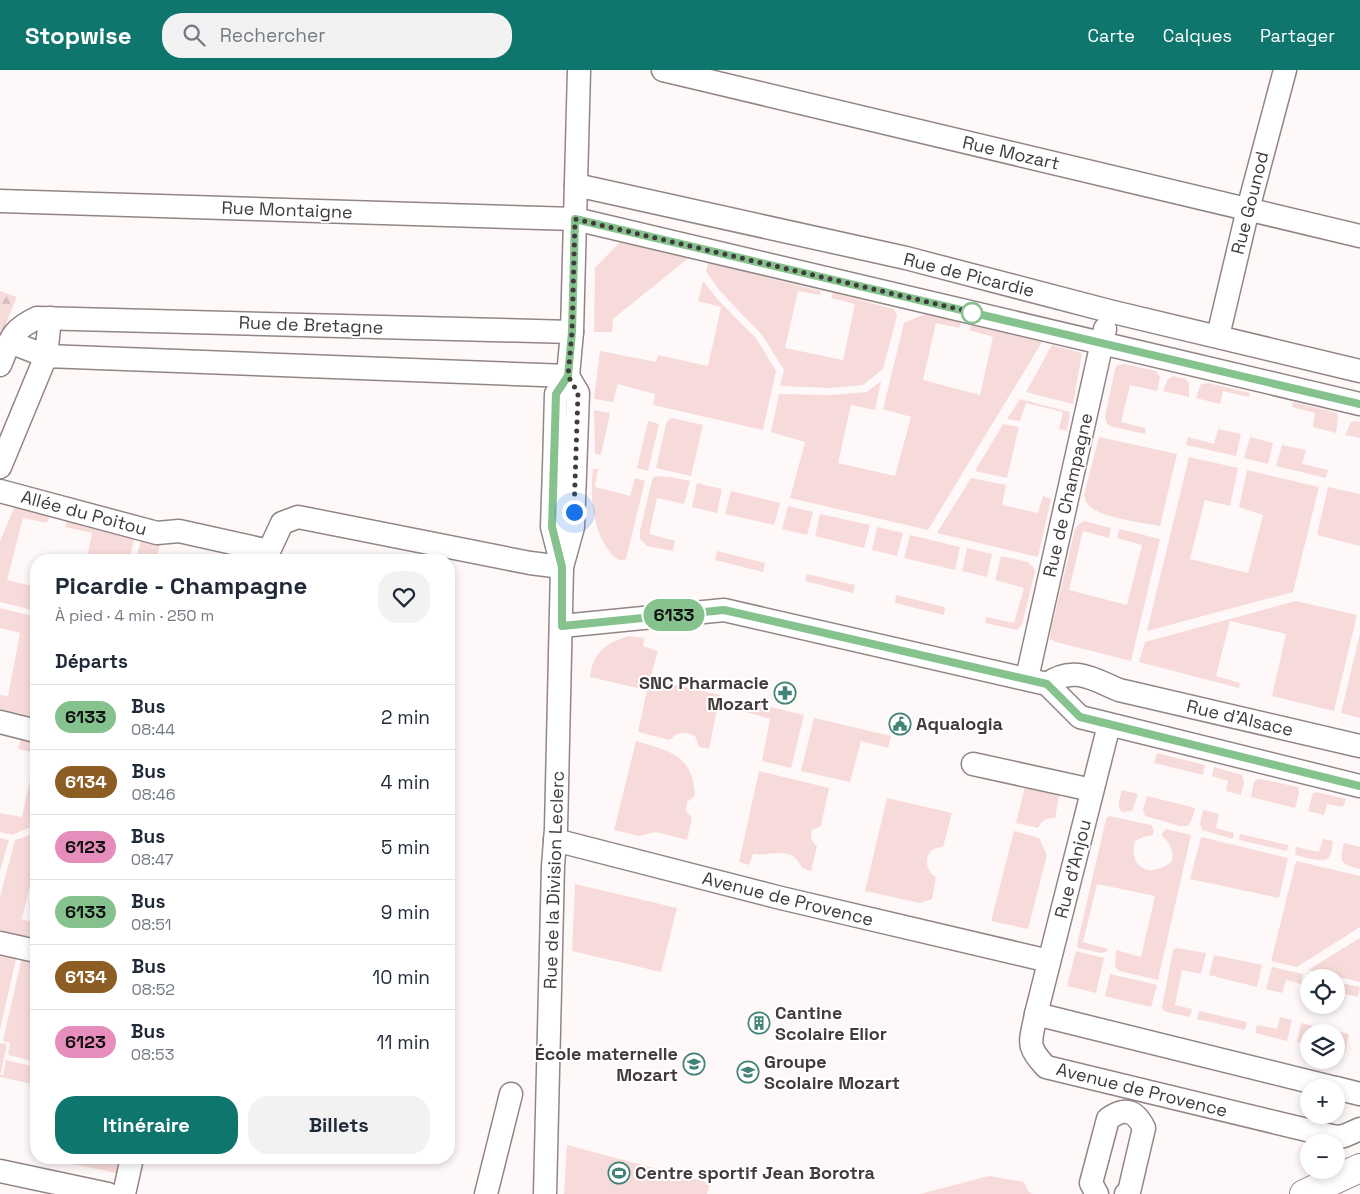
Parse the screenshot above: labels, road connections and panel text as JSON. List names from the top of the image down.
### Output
{
  "streets": {
    "street": [
      "Rue Mozart",
      "Rue Gounod",
      "Rue Montaigne",
      "Rue de Picardie",
      "Rue de Bretagne",
      "Rue de Champagne",
      "Allée du Poitou",
      "Rue d'Alsace",
      "Rue d'Anjou",
      "Rue de la Division Leclerc",
      "Avenue de Provence"
    ]
  },
  "crossings": [
    ["Rue Mozart", "Rue Gounod"],
    ["Rue Gounod", "Rue de Picardie"],
    ["Rue Montaigne", "Rue de Champagne"],
    ["Rue Montaigne", "Rue de la Division Leclerc"],
    ["Rue de Picardie", "Rue de Champagne"],
    ["Rue de Picardie", "Rue de la Division Leclerc"],
    ["Rue de Bretagne", "Rue de la Division Leclerc"],
    ["Rue de Champagne", "Rue d'Alsace"],
    ["Allée du Poitou", "Rue de la Division Leclerc"],
    ["Rue d'Anjou", "Avenue de Provence"],
    ["Rue de la Division Leclerc", "Avenue de Provence"]
  ],
  "places": {
    "pharmacy": ["SNC Pharmacie Mozart"],
    "public building": ["Aqualogia"],
    "building": ["Cantine Scolaire Elior"],
    "school or university": ["École maternelle Mozart", "Groupe Scolaire Mozart"],
    "sports": ["Centre sportif Jean Borotra"]
  },
  "lines": ["bus line 6133"],
  "page": {
    "header": "Stopwise",
    "search": "Rechercher",
    "nav": ["Carte", "Calques", "Partager"],
    "on_map": "6133",
    "heading": [
      ["Picardie - Champagne", "À pied · 4 min · 250 m"],
      "Départs"
    ],
    "list": [
      {
        "mark": "6133",
        "name": "Bus",
        "note": "08:44",
        "value": "2 min"
      },
      {
        "mark": "6134",
        "name": "Bus",
        "note": "08:46",
        "value": "4 min"
      },
      {
        "mark": "6123",
        "name": "Bus",
        "note": "08:47",
        "value": "5 min"
      },
      {
        "mark": "6133",
        "name": "Bus",
        "note": "08:51",
        "value": "9 min"
      },
      {
        "mark": "6134",
        "name": "Bus",
        "note": "08:52",
        "value": "10 min"
      },
      {
        "mark": "6123",
        "name": "Bus",
        "note": "08:53",
        "value": "11 min"
      }
    ],
    "map_buttons": ["+", "−"],
    "buttons": ["Itinéraire", "Billets"]
  }
}
